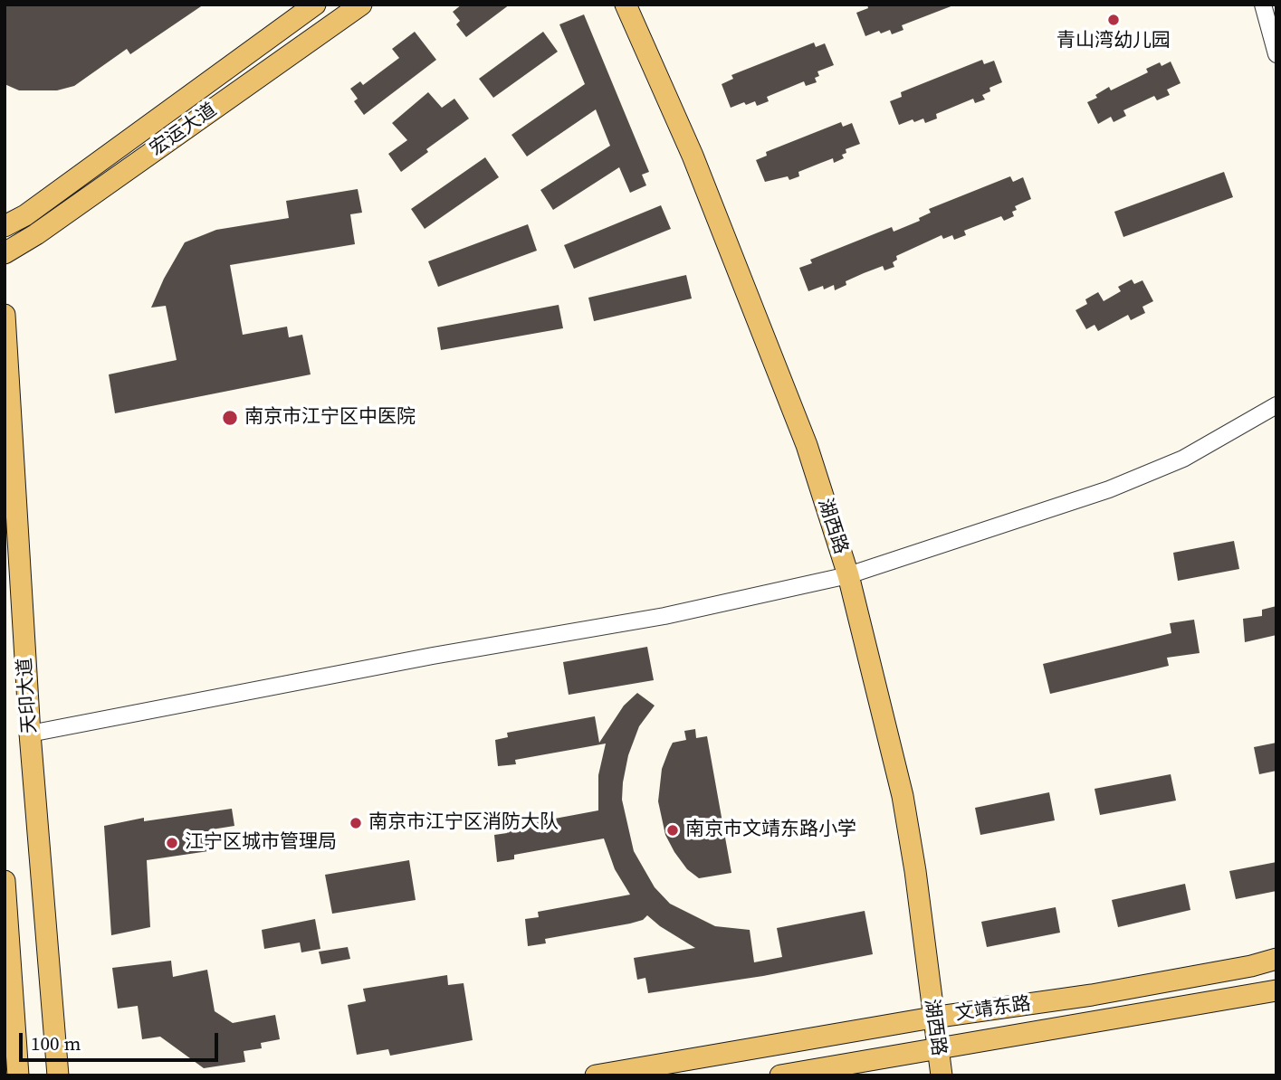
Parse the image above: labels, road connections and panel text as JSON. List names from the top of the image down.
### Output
{
  "streets": {
    "main road": [
      "宏运大道",
      "湖西路",
      "天印大道",
      "文靖东路"
    ]
  },
  "crossings": [
    ["湖西路", "文靖东路"]
  ],
  "places": [
    "青山湾幼儿园",
    "南京市江宁区中医院",
    "南京市江宁区消防大队",
    "南京市文靖东路小学",
    "江宁区城市管理局"
  ],
  "scale_bar": "100 m"
}
